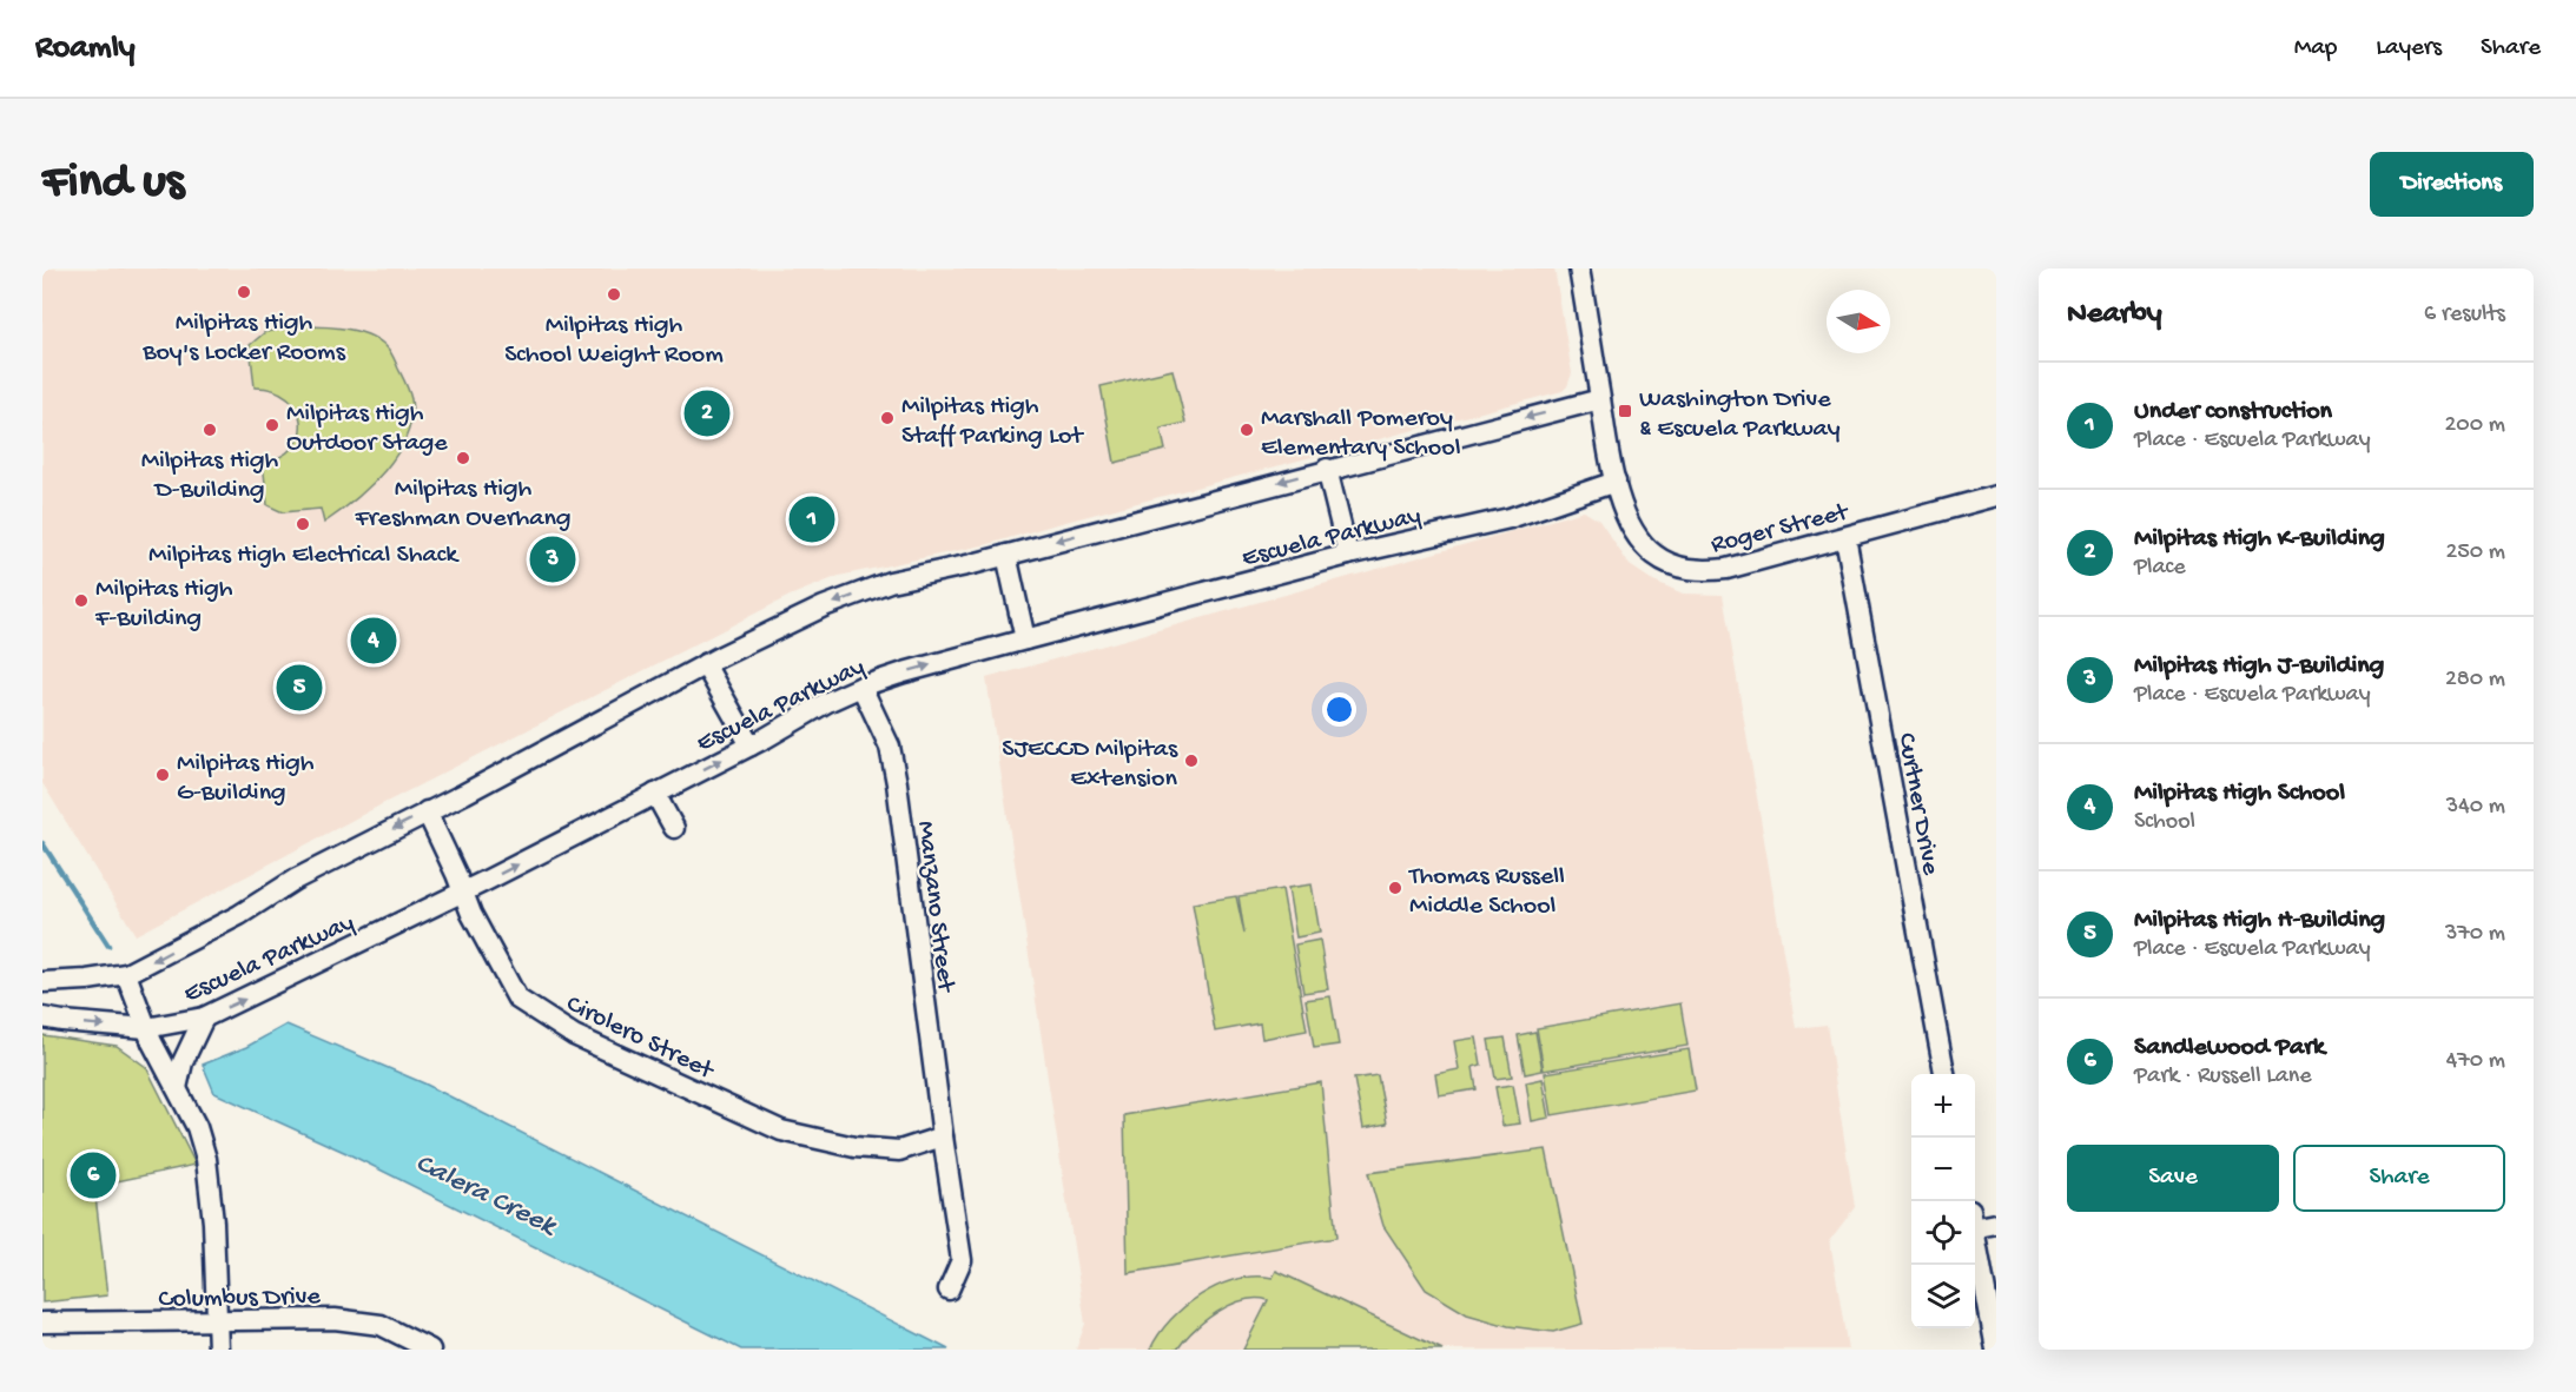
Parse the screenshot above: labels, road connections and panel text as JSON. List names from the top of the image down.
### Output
{
  "streets": {
    "street": [
      "Roger Street",
      "Escuela Parkway",
      "Curtner Drive",
      "Manzano Street",
      "Cirolero Street",
      "Columbus Drive"
    ]
  },
  "crossings": [
    ["Roger Street", "Escuela Parkway"],
    ["Roger Street", "Curtner Drive"],
    ["Escuela Parkway", "Manzano Street"],
    ["Escuela Parkway", "Cirolero Street"],
    ["Manzano Street", "Cirolero Street"]
  ],
  "water": ["Calera Creek"],
  "places": {
    "other": [
      "Milpitas High Boy's Locker Rooms",
      "Milpitas High School Weight Room",
      "Milpitas High Staff Parking Lot",
      "Milpitas High Outdoor Stage",
      "Milpitas High D-Building",
      "Marshall Pomeroy Elementary School",
      "Milpitas High Freshman Overhang",
      "Milpitas High Electrical Shack",
      "Milpitas High F-Building",
      "SJECCD Milpitas Extension",
      "Milpitas High G-Building",
      "Thomas Russell Middle School"
    ],
    "transit": ["Washington Drive & Escuela Parkway"]
  },
  "north": "right",
  "page": {
    "header": "Roamly",
    "nav": ["Map", "Layers", "Share"],
    "buttons": [
      "Directions",
      ["Save", "Share"]
    ],
    "title": "Find us",
    "heading": ["Nearby", "6 results"],
    "list": [
      {
        "mark": "1",
        "name": "Under construction",
        "note": "Place · Escuela Parkway",
        "value": "200 m"
      },
      {
        "mark": "2",
        "name": "Milpitas High K-Building",
        "note": "Place",
        "value": "250 m"
      },
      {
        "mark": "3",
        "name": "Milpitas High J-Building",
        "note": "Place · Escuela Parkway",
        "value": "280 m"
      },
      {
        "mark": "4",
        "name": "Milpitas High School",
        "note": "School",
        "value": "340 m"
      },
      {
        "mark": "5",
        "name": "Milpitas High H-Building",
        "note": "Place · Escuela Parkway",
        "value": "370 m"
      },
      {
        "mark": "6",
        "name": "Sandlewood Park",
        "note": "Park · Russell Lane",
        "value": "470 m"
      }
    ],
    "pins": [
      "2",
      "1",
      "3",
      "4",
      "5",
      "6"
    ],
    "map_buttons": ["+", "−"]
  }
}
